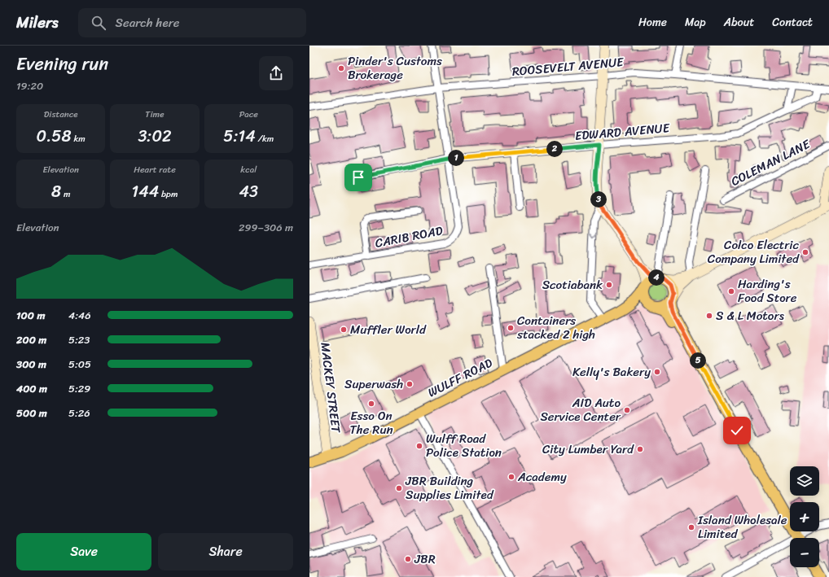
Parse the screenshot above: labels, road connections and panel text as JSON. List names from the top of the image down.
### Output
{
  "streets": {
    "main road": ["WULFF ROAD", "MACKEY STREET"],
    "street": [
      "ROOSEVELT AVENUE",
      "EDWARD AVENUE",
      "COLEMAN LANE",
      "CARIB ROAD"
    ]
  },
  "crossings": [
    ["ROOSEVELT AVENUE", "EDWARD AVENUE"],
    ["ROOSEVELT AVENUE", "CARIB ROAD"],
    ["EDWARD AVENUE", "CARIB ROAD"],
    ["WULFF ROAD", "MACKEY STREET"]
  ],
  "places": [
    "Pinder's Customs Brokerage",
    "Colco Electric Company Limited",
    "Scotiabank",
    "Harding's Food Store",
    "S & L Motors",
    "Containers stacked 2 high",
    "Muffler World",
    "Kelly's Bakery",
    "Superwash",
    "Esso On The Run",
    "AID Auto Service Center",
    "Wulff Road Police Station",
    "City Lumber Yard",
    "Academy",
    "JBR Building Supplies Limited",
    "Island Wholesale Limited",
    "JBR"
  ],
  "page": {
    "header": "Milers",
    "search": "Search here",
    "nav": [
      "Home",
      "Map",
      "About",
      "Contact"
    ],
    "heading": ["Evening run", "19:20"],
    "stats": [
      ["Distance", "0.58 km"],
      ["Time", "3:02"],
      ["Pace", "5:14 /km"],
      ["Elevation", "8 m"],
      ["Heart rate", "144 bpm"],
      ["kcal", "43"]
    ],
    "pins": [
      "2",
      "1",
      "3",
      "4",
      "5"
    ],
    "chart": ["Elevation", "299–306 m"],
    "list": [
      {
        "name": "100 m",
        "note": "4:46"
      },
      {
        "name": "200 m",
        "note": "5:23"
      },
      {
        "name": "300 m",
        "note": "5:05"
      },
      {
        "name": "400 m",
        "note": "5:29"
      },
      {
        "name": "500 m",
        "note": "5:26"
      }
    ],
    "map_buttons": ["+", "−"],
    "buttons": ["Save", "Share"]
  }
}
